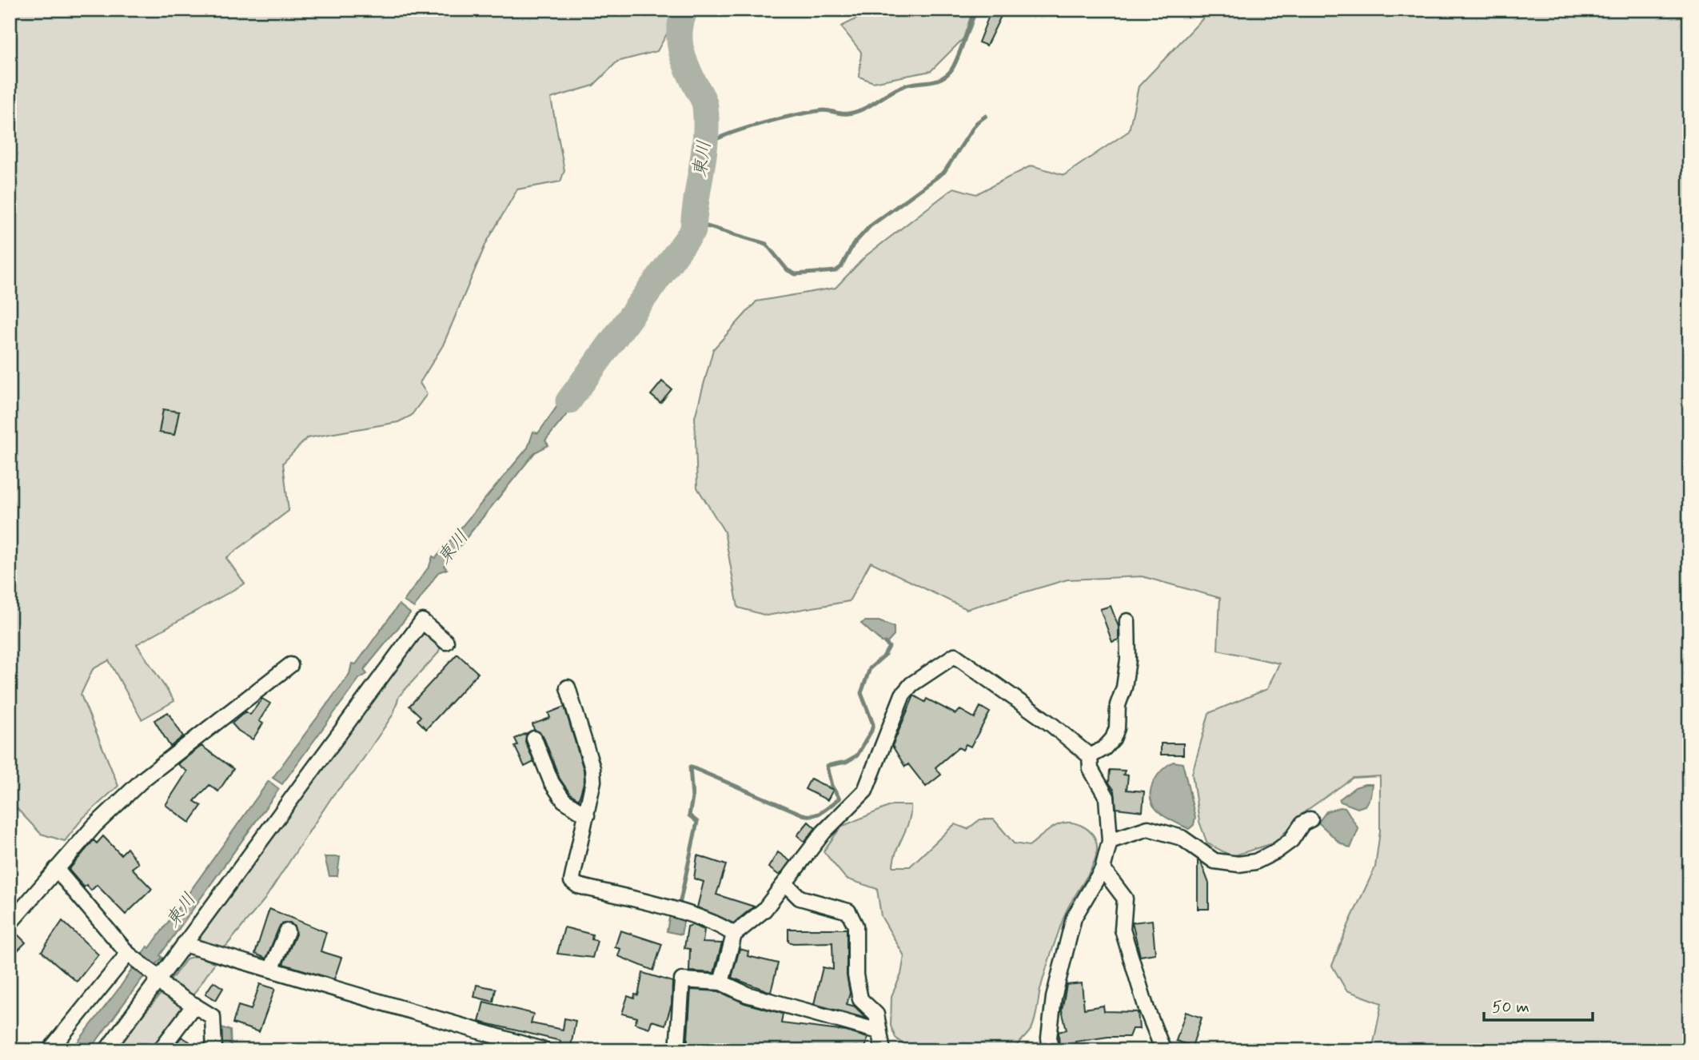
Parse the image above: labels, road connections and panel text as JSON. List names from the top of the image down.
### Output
{
  "water": ["東川"],
  "scale_bar": "50 m"
}
